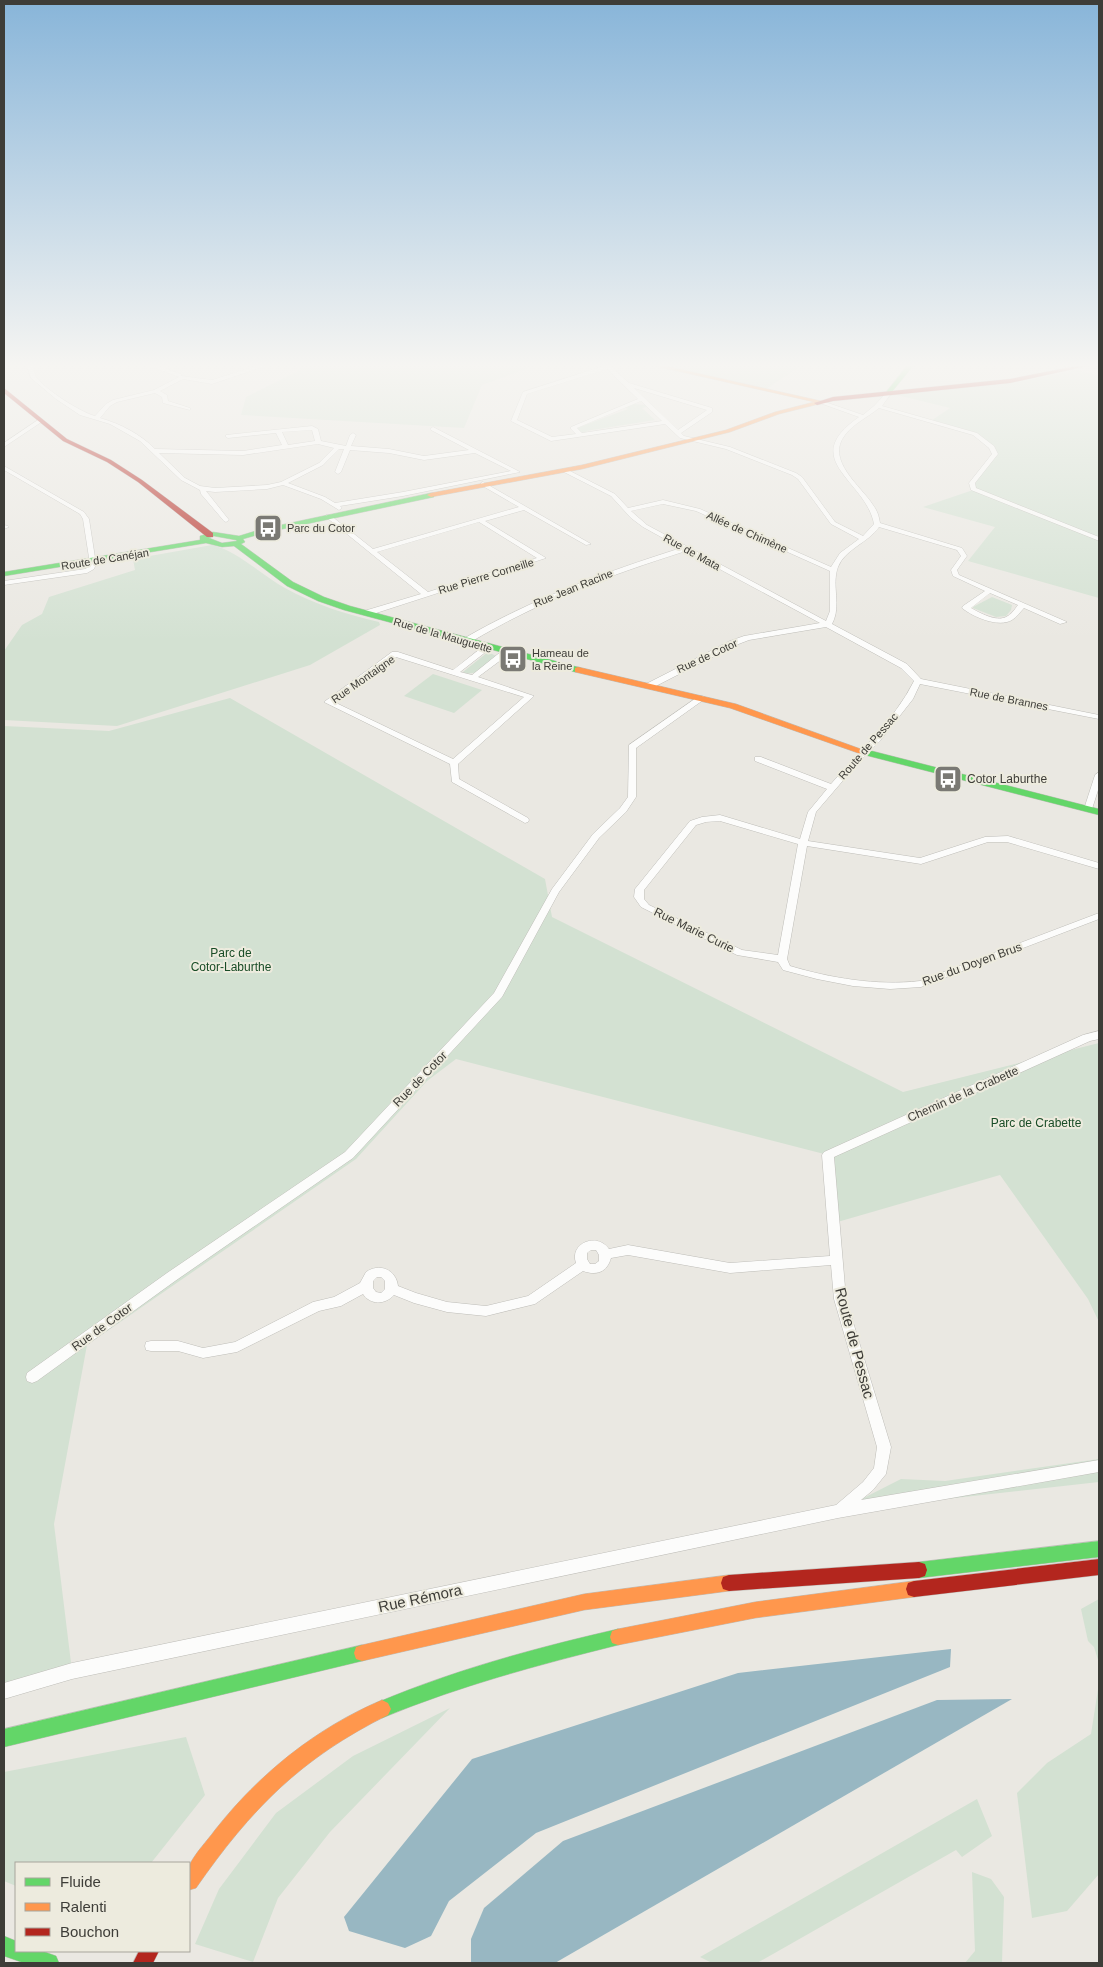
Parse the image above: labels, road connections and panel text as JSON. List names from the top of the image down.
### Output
{
  "streets": {
    "main road": ["Route de Canéjan", "Rue de la Mauguette"],
    "street": [
      "Allée de Chimène",
      "Rue de Mata",
      "Rue Pierre Corneille",
      "Rue Jean Racine",
      "Rue de Cotor",
      "Rue Montaigne",
      "Rue de Brannes",
      "Route de Pessac",
      "Rue Marie Curie",
      "Rue du Doyen Brus",
      "Chemin de la Crabette",
      "Rue Rémora"
    ]
  },
  "crossings": [
    ["Allée de Chimène", "Rue de Mata"],
    ["Rue de Mata", "Rue Jean Racine"],
    ["Rue de Mata", "Rue de Cotor"],
    ["Rue Pierre Corneille", "Rue de la Mauguette"],
    ["Rue Jean Racine", "Rue de la Mauguette"],
    ["Rue de la Mauguette", "Rue de Cotor"],
    ["Rue de la Mauguette", "Route de Pessac"],
    ["Rue de Brannes", "Route de Pessac"],
    ["Route de Pessac", "Rue Marie Curie"],
    ["Route de Pessac", "Rue du Doyen Brus"],
    ["Route de Pessac", "Chemin de la Crabette"],
    ["Route de Pessac", "Rue Rémora"],
    ["Rue Marie Curie", "Rue du Doyen Brus"]
  ],
  "parks": ["Parc de Cotor-Laburthe", "Parc de Crabette"],
  "places": {
    "bus stop": ["Parc du Cotor", "Hameau de la Reine", "Cotor Laburthe"]
  },
  "legend": ["Fluide", "Ralenti", "Bouchon"]
}
